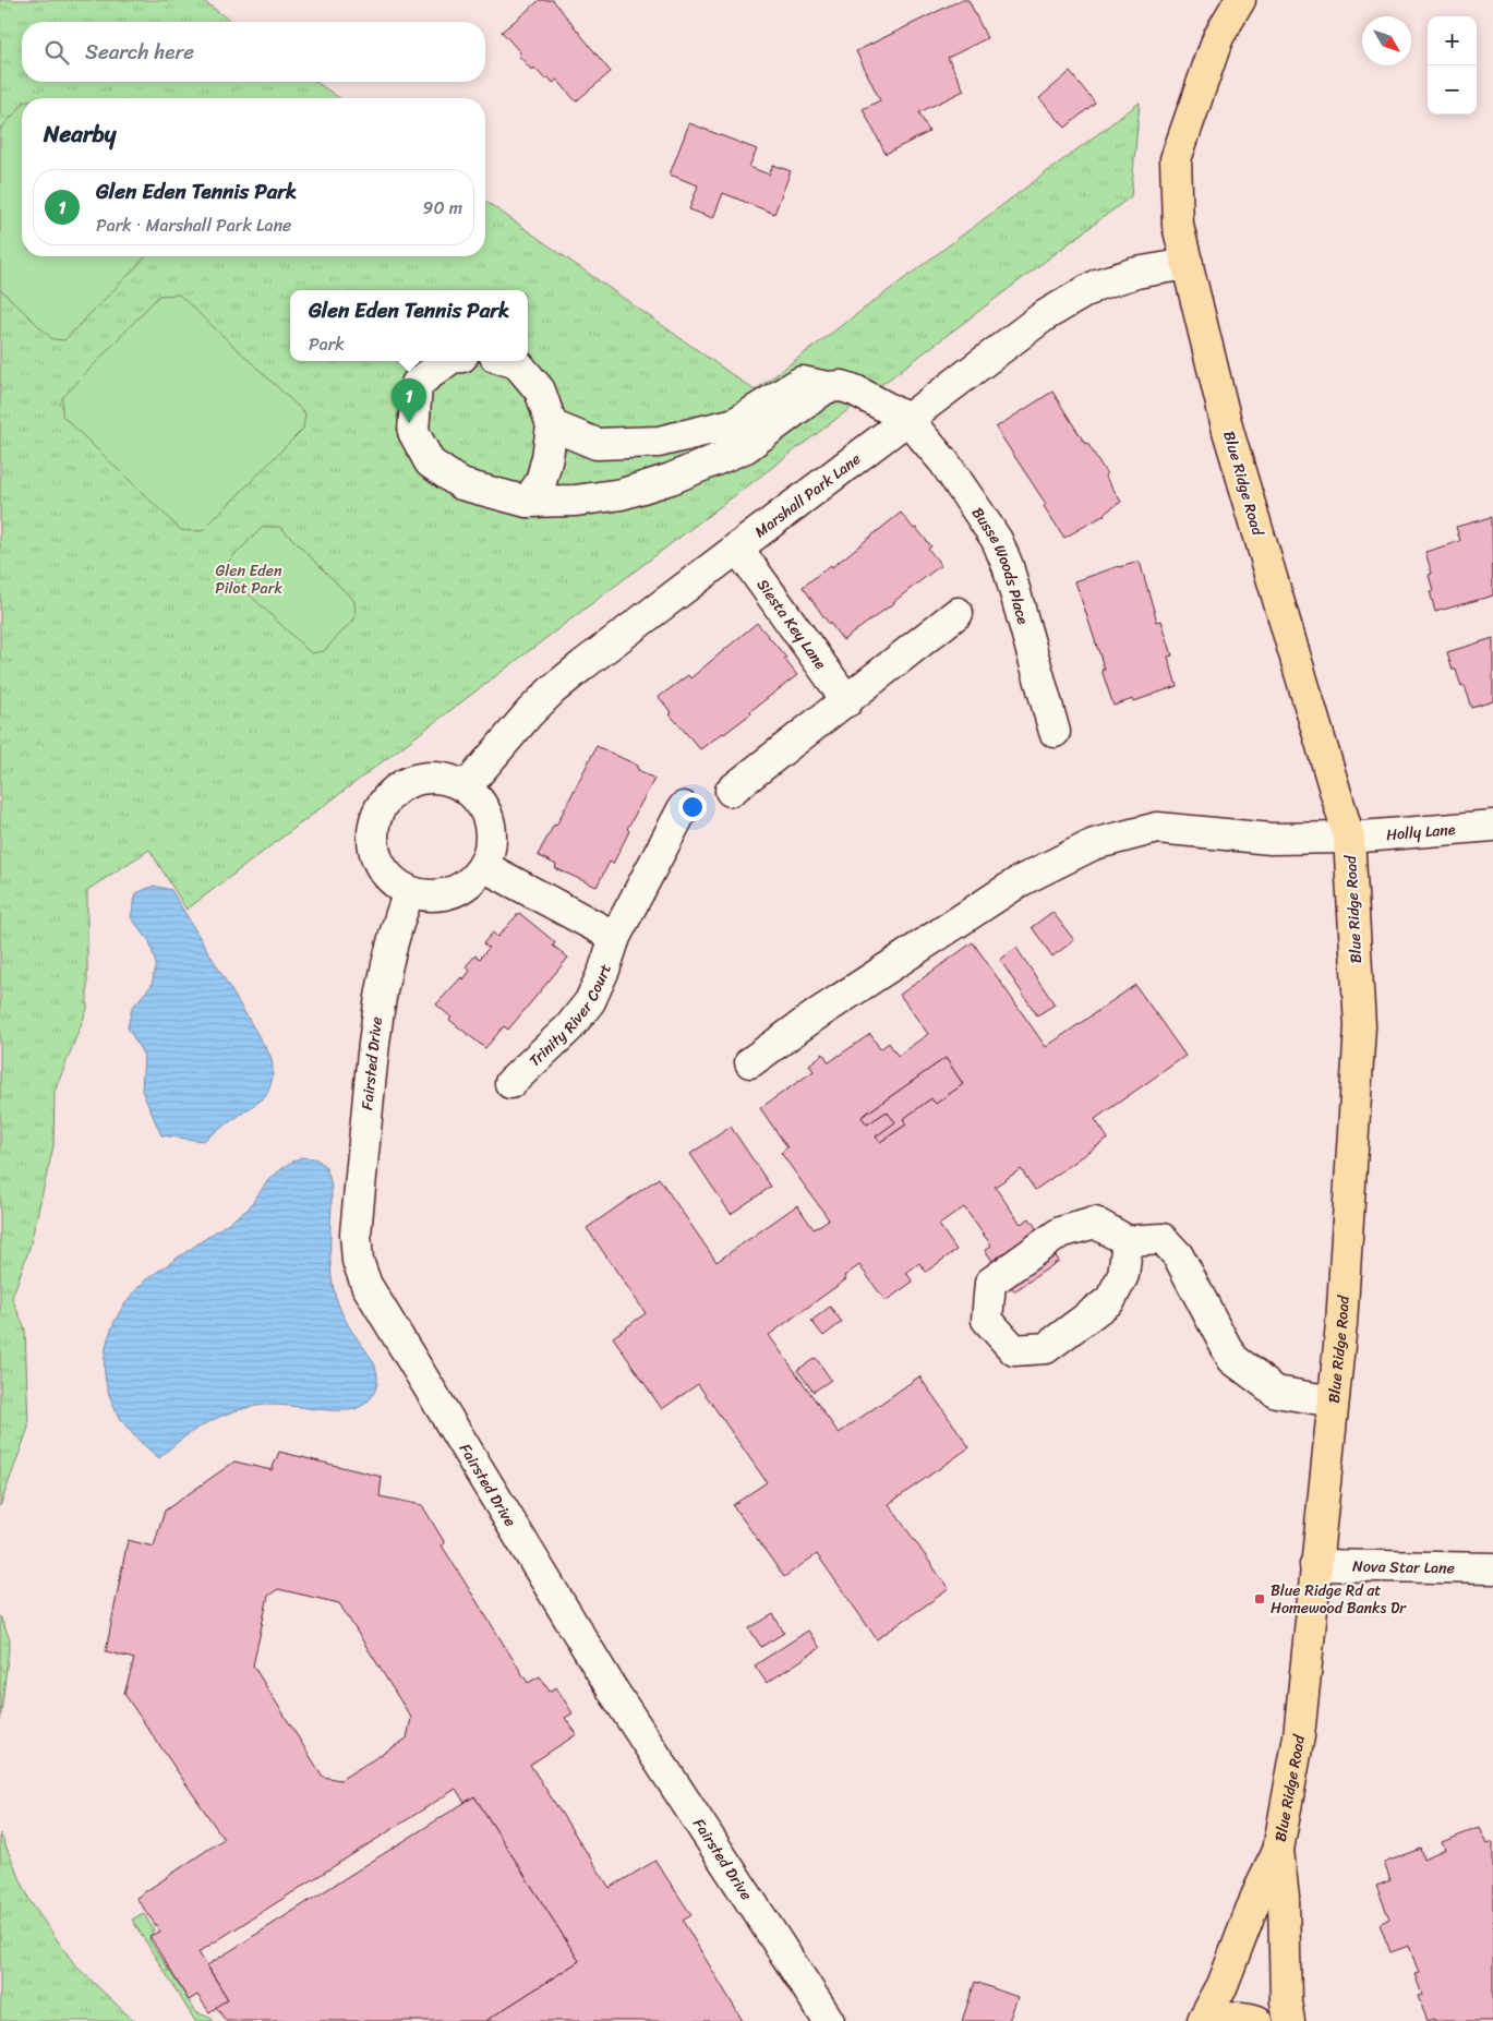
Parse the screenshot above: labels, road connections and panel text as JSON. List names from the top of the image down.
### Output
{
  "streets": {
    "main road": ["Blue Ridge Road"],
    "street": [
      "Marshall Park Lane",
      "Busse Woods Place",
      "Siesta Key Lane",
      "Holly Lane",
      "Trinity River Court",
      "Fairsted Drive",
      "Nova Star Lane"
    ]
  },
  "crossings": [
    ["Blue Ridge Road", "Marshall Park Lane"],
    ["Blue Ridge Road", "Holly Lane"],
    ["Blue Ridge Road", "Nova Star Lane"],
    ["Marshall Park Lane", "Busse Woods Place"],
    ["Marshall Park Lane", "Siesta Key Lane"],
    ["Marshall Park Lane", "Fairsted Drive"]
  ],
  "parks": ["Glen Eden Pilot Park"],
  "places": {
    "transit": ["Blue Ridge Rd at Homewood Banks Dr"]
  },
  "north": "bottom right",
  "page": {
    "map_buttons": ["+", "−"],
    "search": "Search here",
    "heading": "Nearby",
    "list": [
      {
        "mark": "1",
        "name": "Glen Eden Tennis Park",
        "note": "Park · Marshall Park Lane",
        "value": "90 m"
      }
    ],
    "popup": ["Glen Eden Tennis Park", "Park"],
    "pins": "1"
  }
}
